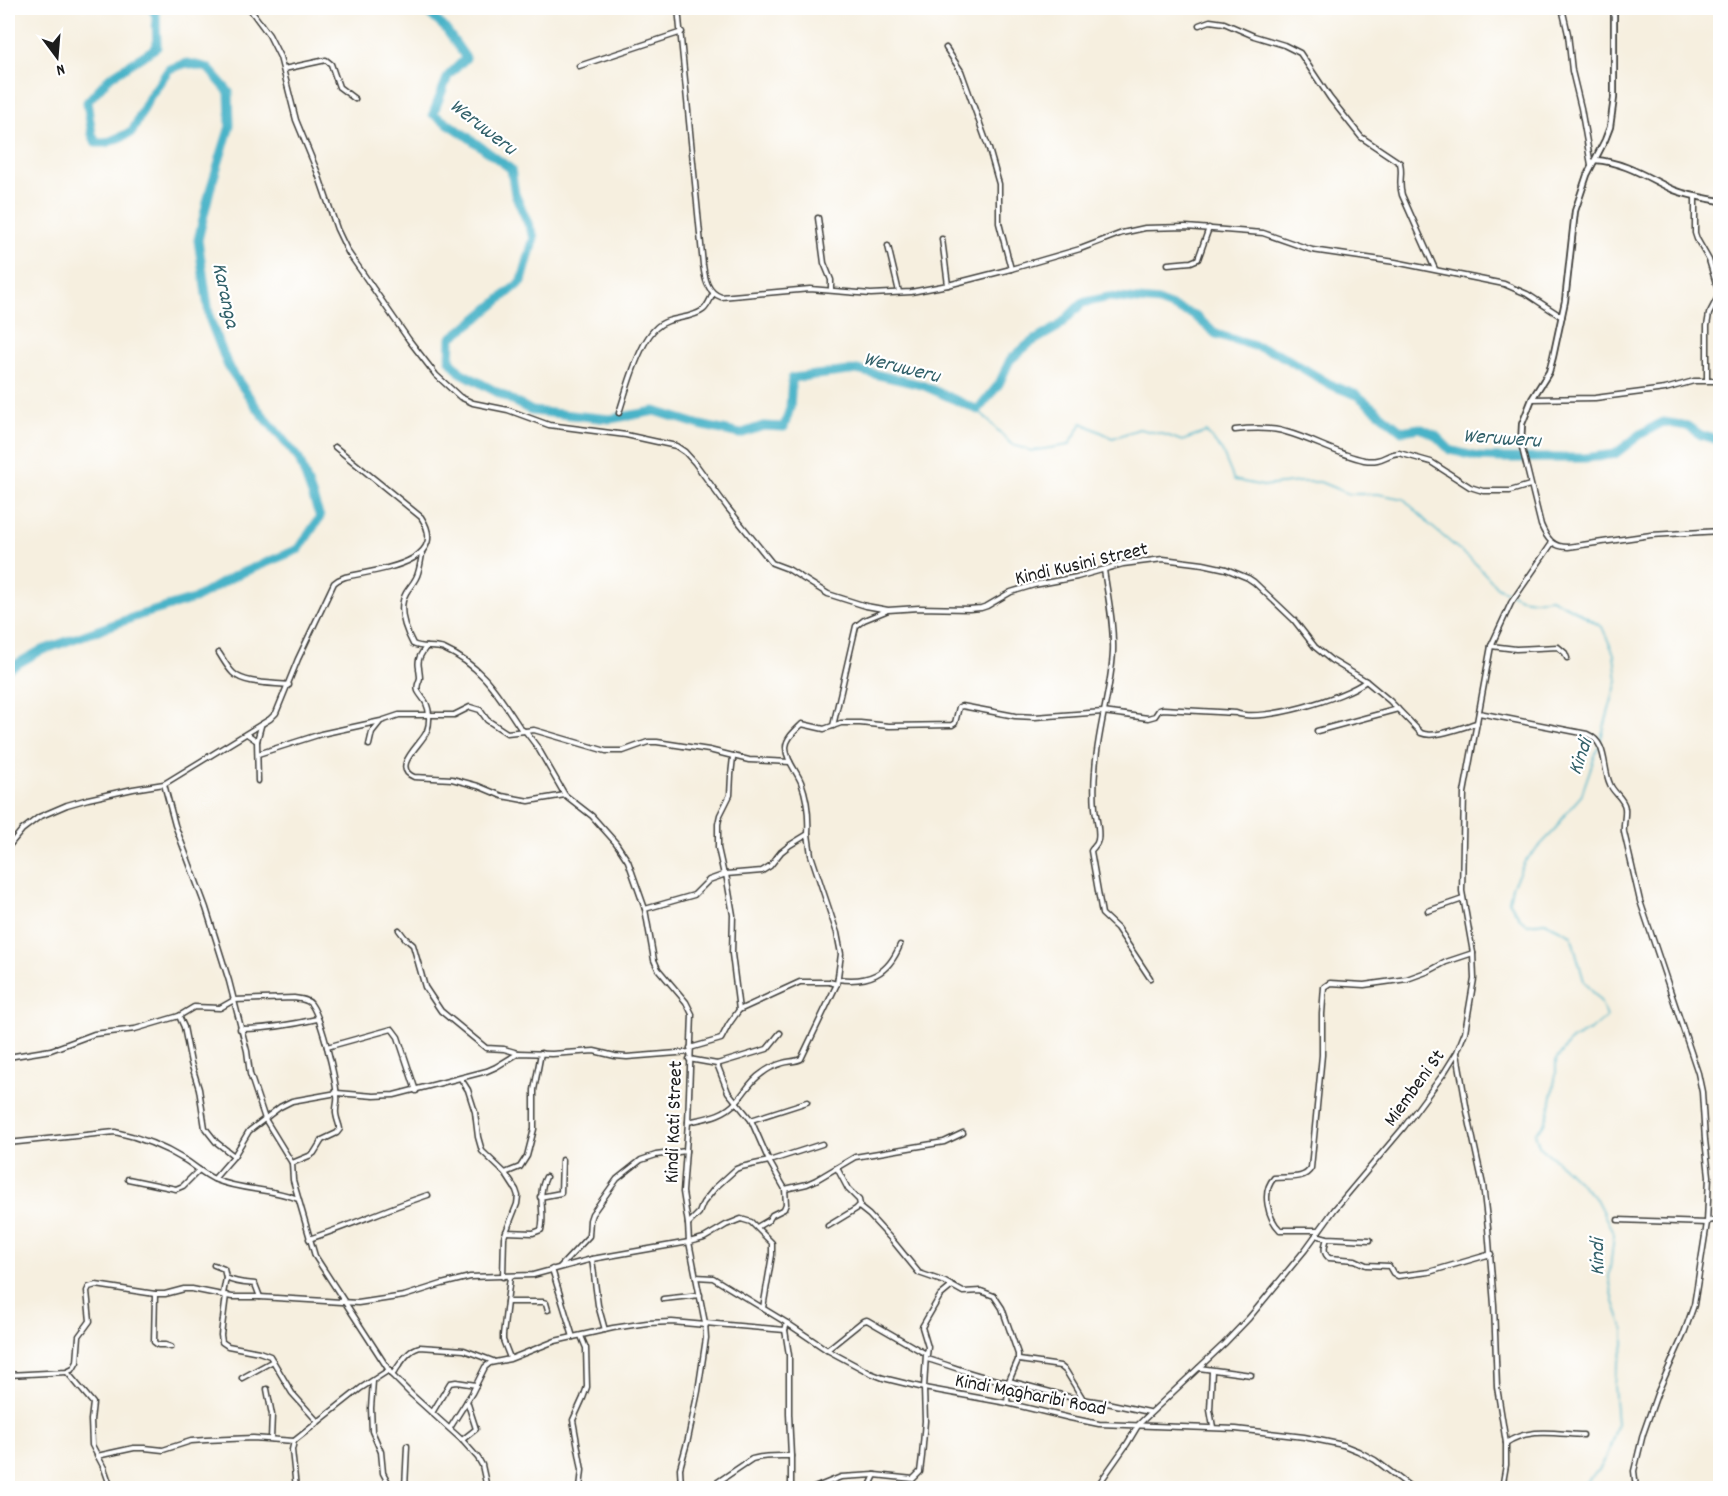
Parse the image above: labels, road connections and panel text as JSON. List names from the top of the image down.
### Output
{
  "streets": {
    "street": [
      "Kindi Kusini Street",
      "Miembeni St",
      "Kindi Kati Street",
      "Kindi Magharibi Road"
    ]
  },
  "crossings": [
    ["Kindi Kusini Street", "Miembeni St"],
    ["Miembeni St", "Kindi Magharibi Road"],
    ["Kindi Kati Street", "Kindi Magharibi Road"]
  ],
  "water": ["Weruweru", "Karanga", "Kindi"],
  "north": "bottom"
}
